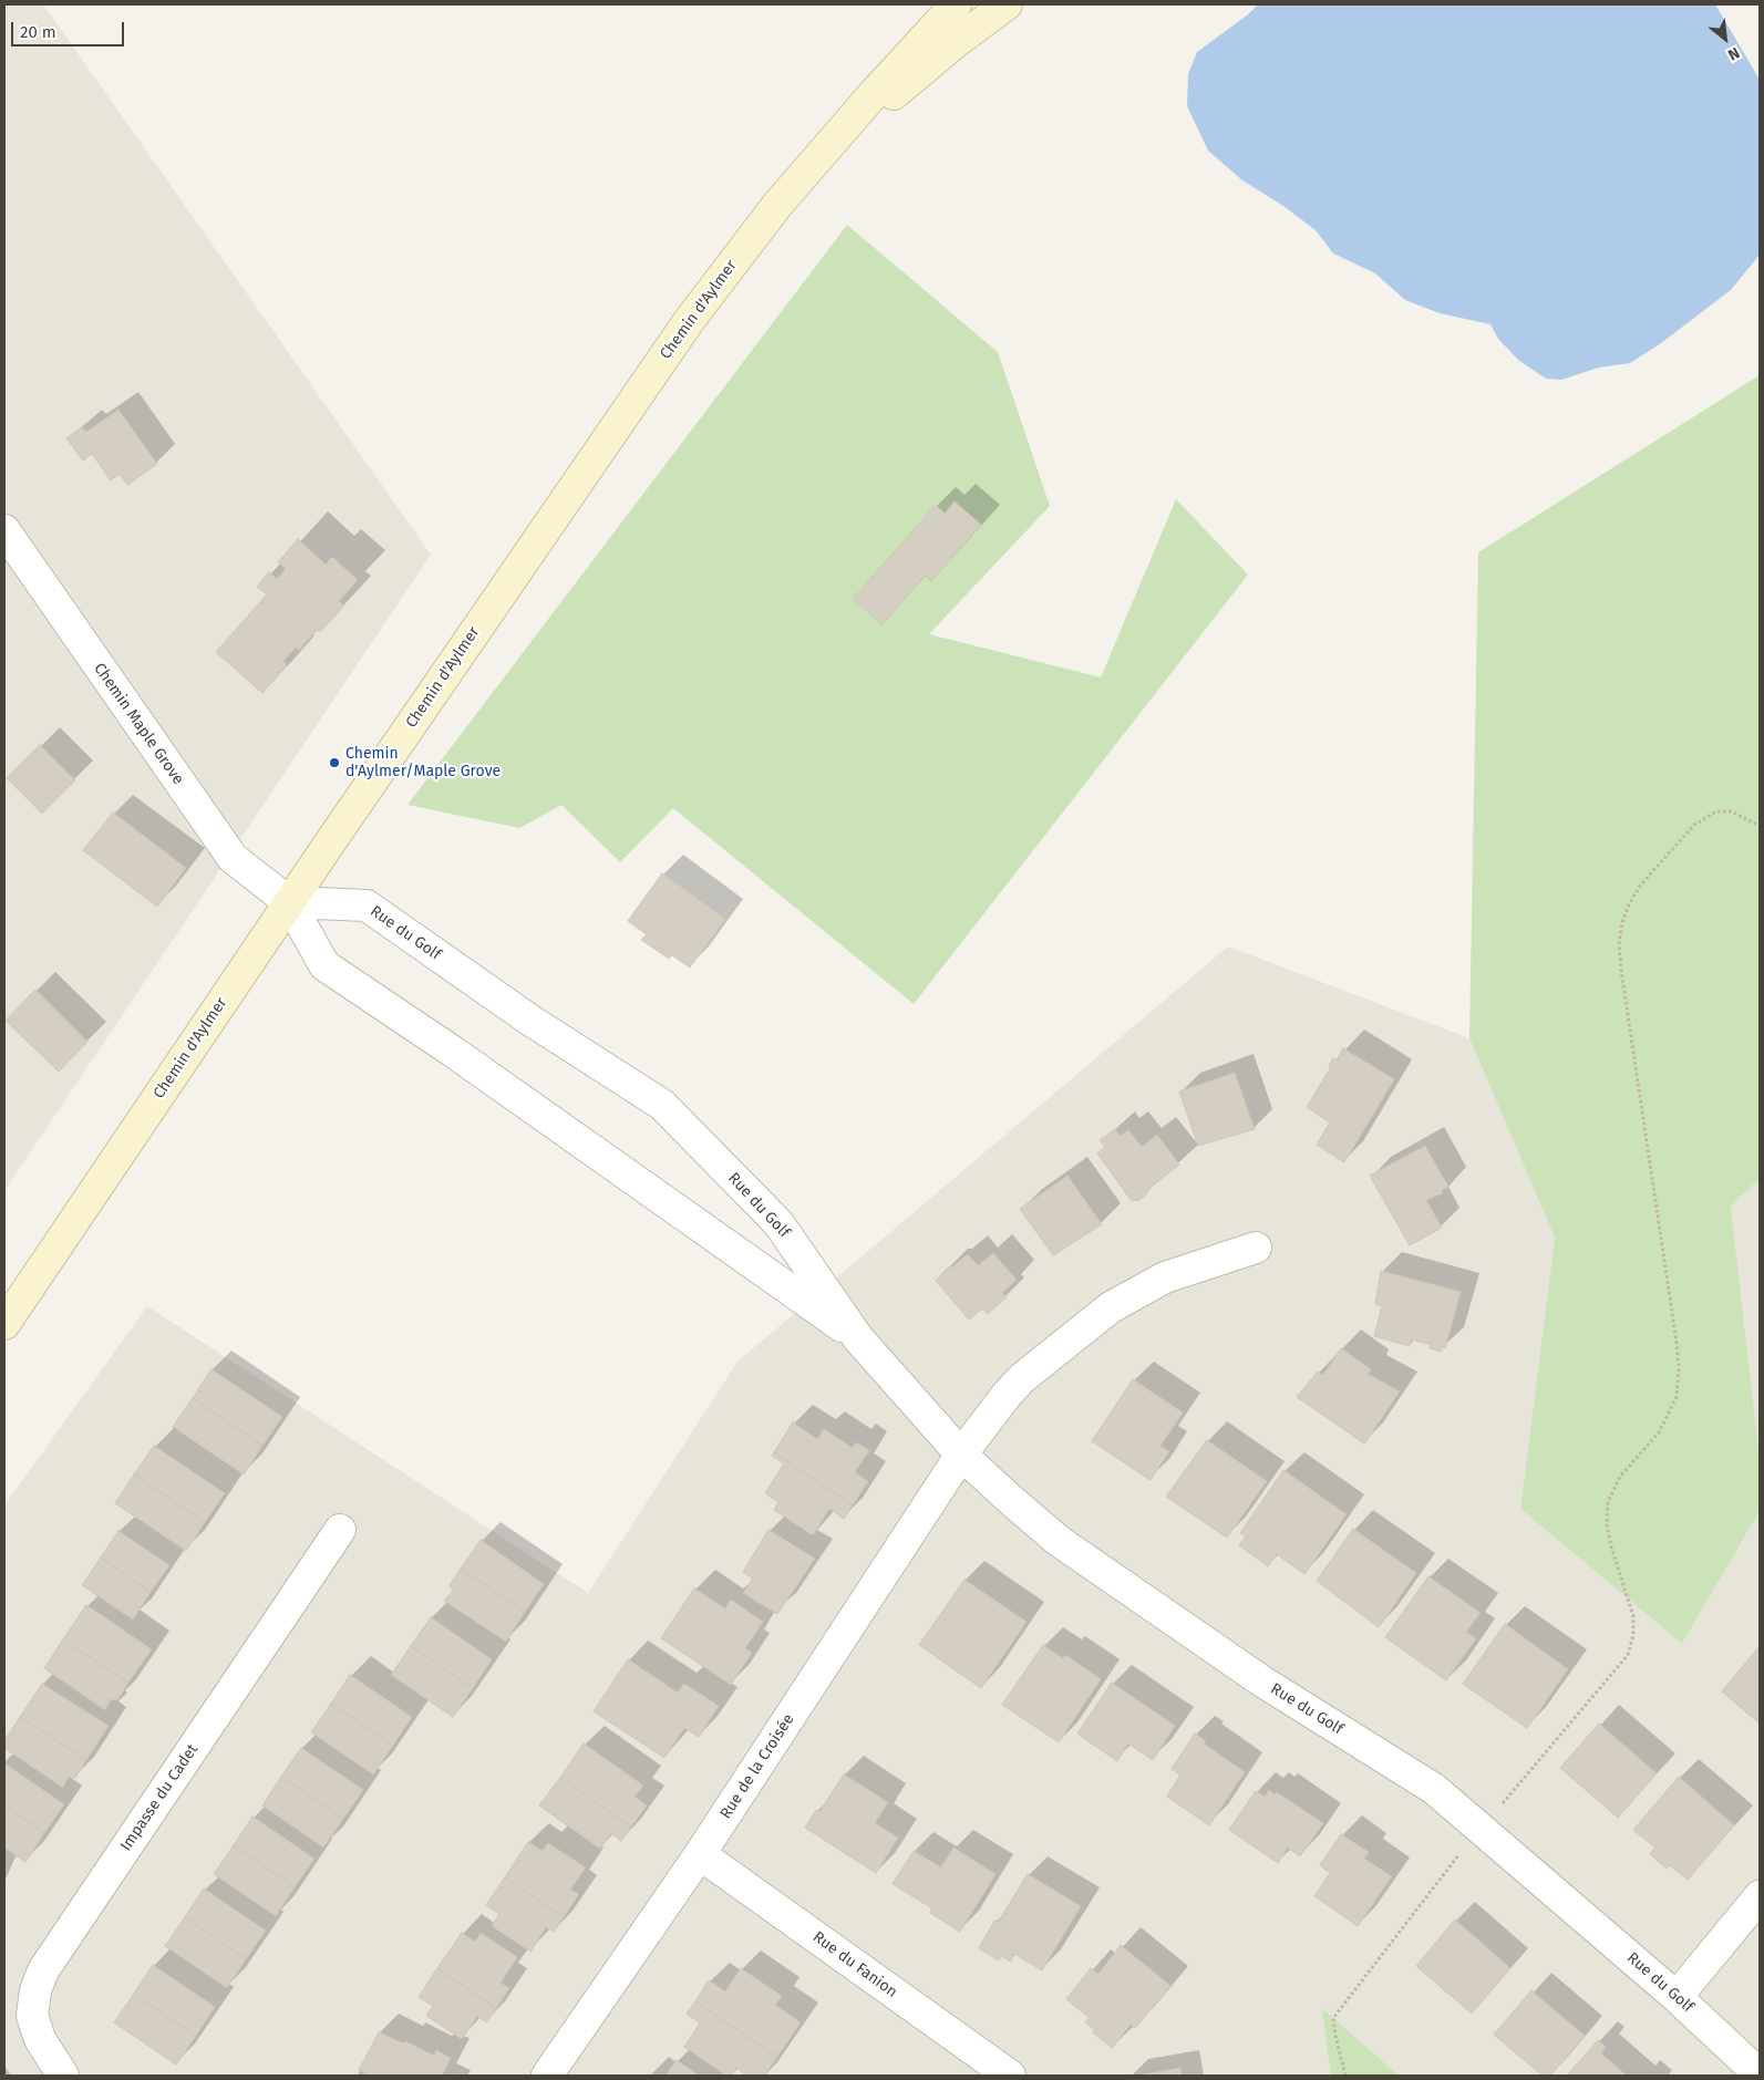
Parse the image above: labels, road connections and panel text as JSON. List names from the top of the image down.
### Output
{
  "streets": {
    "main road": ["Chemin d'Aylmer"],
    "street": [
      "Chemin Maple Grove",
      "Rue du Golf",
      "Rue de la Croisée",
      "Impasse du Cadet",
      "Rue du Fanion"
    ]
  },
  "crossings": [
    ["Chemin d'Aylmer", "Chemin Maple Grove"],
    ["Chemin d'Aylmer", "Rue du Golf"],
    ["Chemin Maple Grove", "Rue du Golf"],
    ["Rue du Golf", "Rue de la Croisée"],
    ["Rue de la Croisée", "Rue du Fanion"]
  ],
  "places": ["Chemin d'Aylmer/Maple Grove"],
  "scale_bar": "20 m",
  "north": "bottom right"
}
